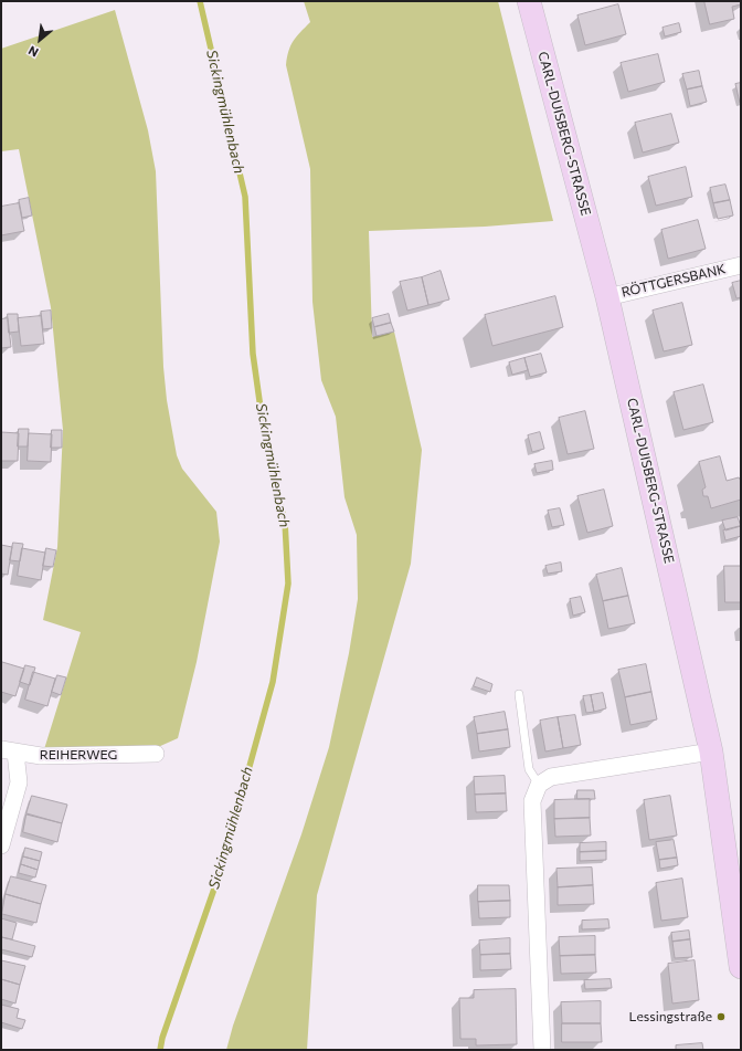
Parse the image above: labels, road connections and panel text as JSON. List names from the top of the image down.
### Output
{
  "streets": {
    "main road": ["CARL-DUISBERG-STRASSE"],
    "street": ["RÖTTGERSBANK", "REIHERWEG"]
  },
  "crossings": [
    ["CARL-DUISBERG-STRASSE", "RÖTTGERSBANK"]
  ],
  "water": ["Sickingmühlenbach"],
  "places": ["Lessingstraße"],
  "north": "bottom left"
}
